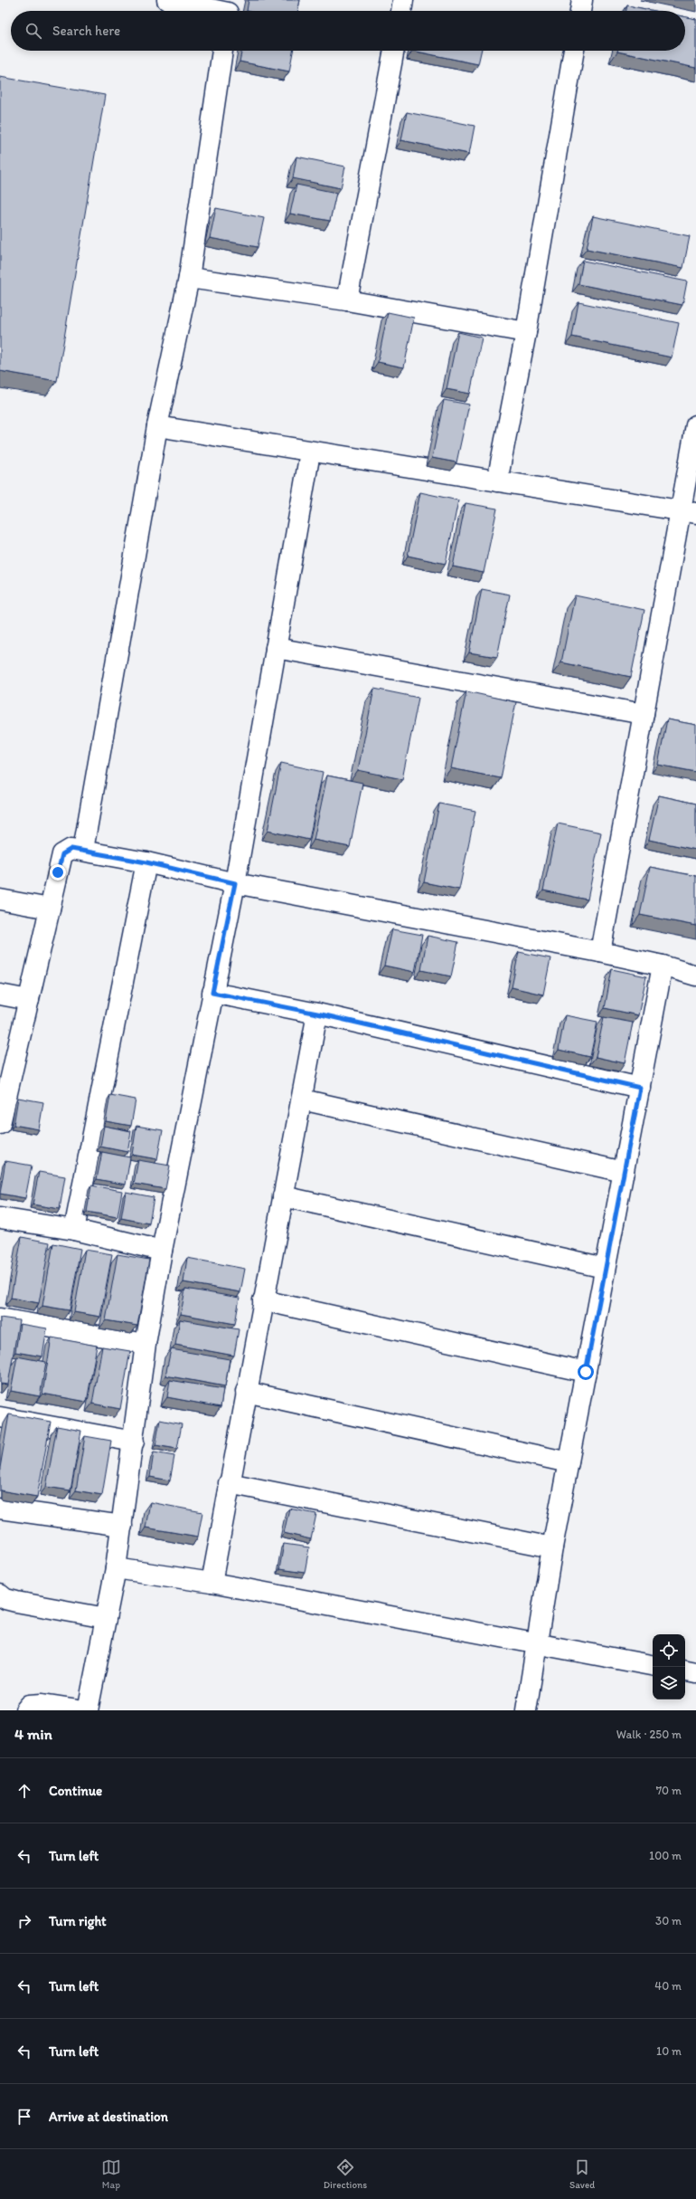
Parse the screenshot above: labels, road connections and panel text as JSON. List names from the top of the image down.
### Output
{
  "page": {
    "search": "Search here",
    "heading": ["4 min", "Walk · 250 m"],
    "list": [
      ["Continue", "70 m"],
      ["Turn left", "100 m"],
      ["Turn right", "30 m"],
      ["Turn left", "40 m"],
      ["Turn left", "10 m"],
      "Arrive at destination"
    ],
    "nav": ["Map", "Directions", "Saved"]
  }
}
